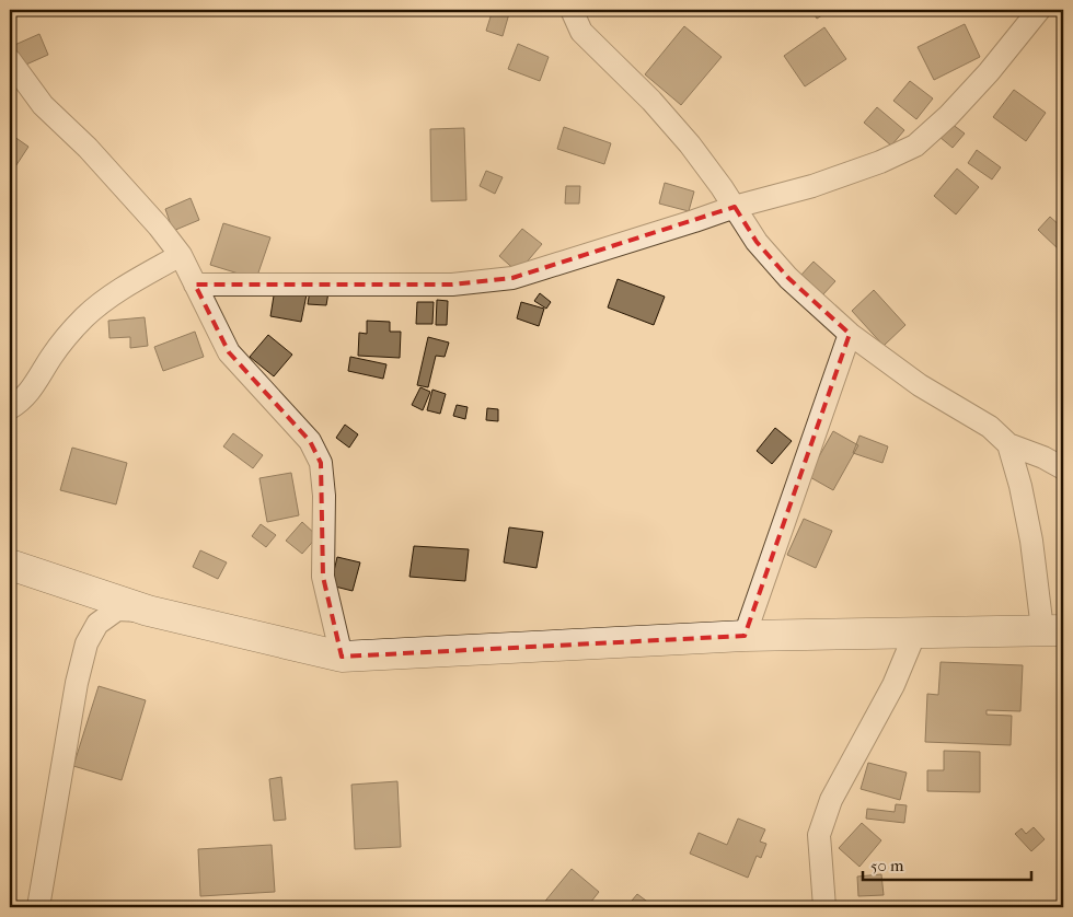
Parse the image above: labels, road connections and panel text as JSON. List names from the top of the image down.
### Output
{
  "scale_bar": "50 m"
}
